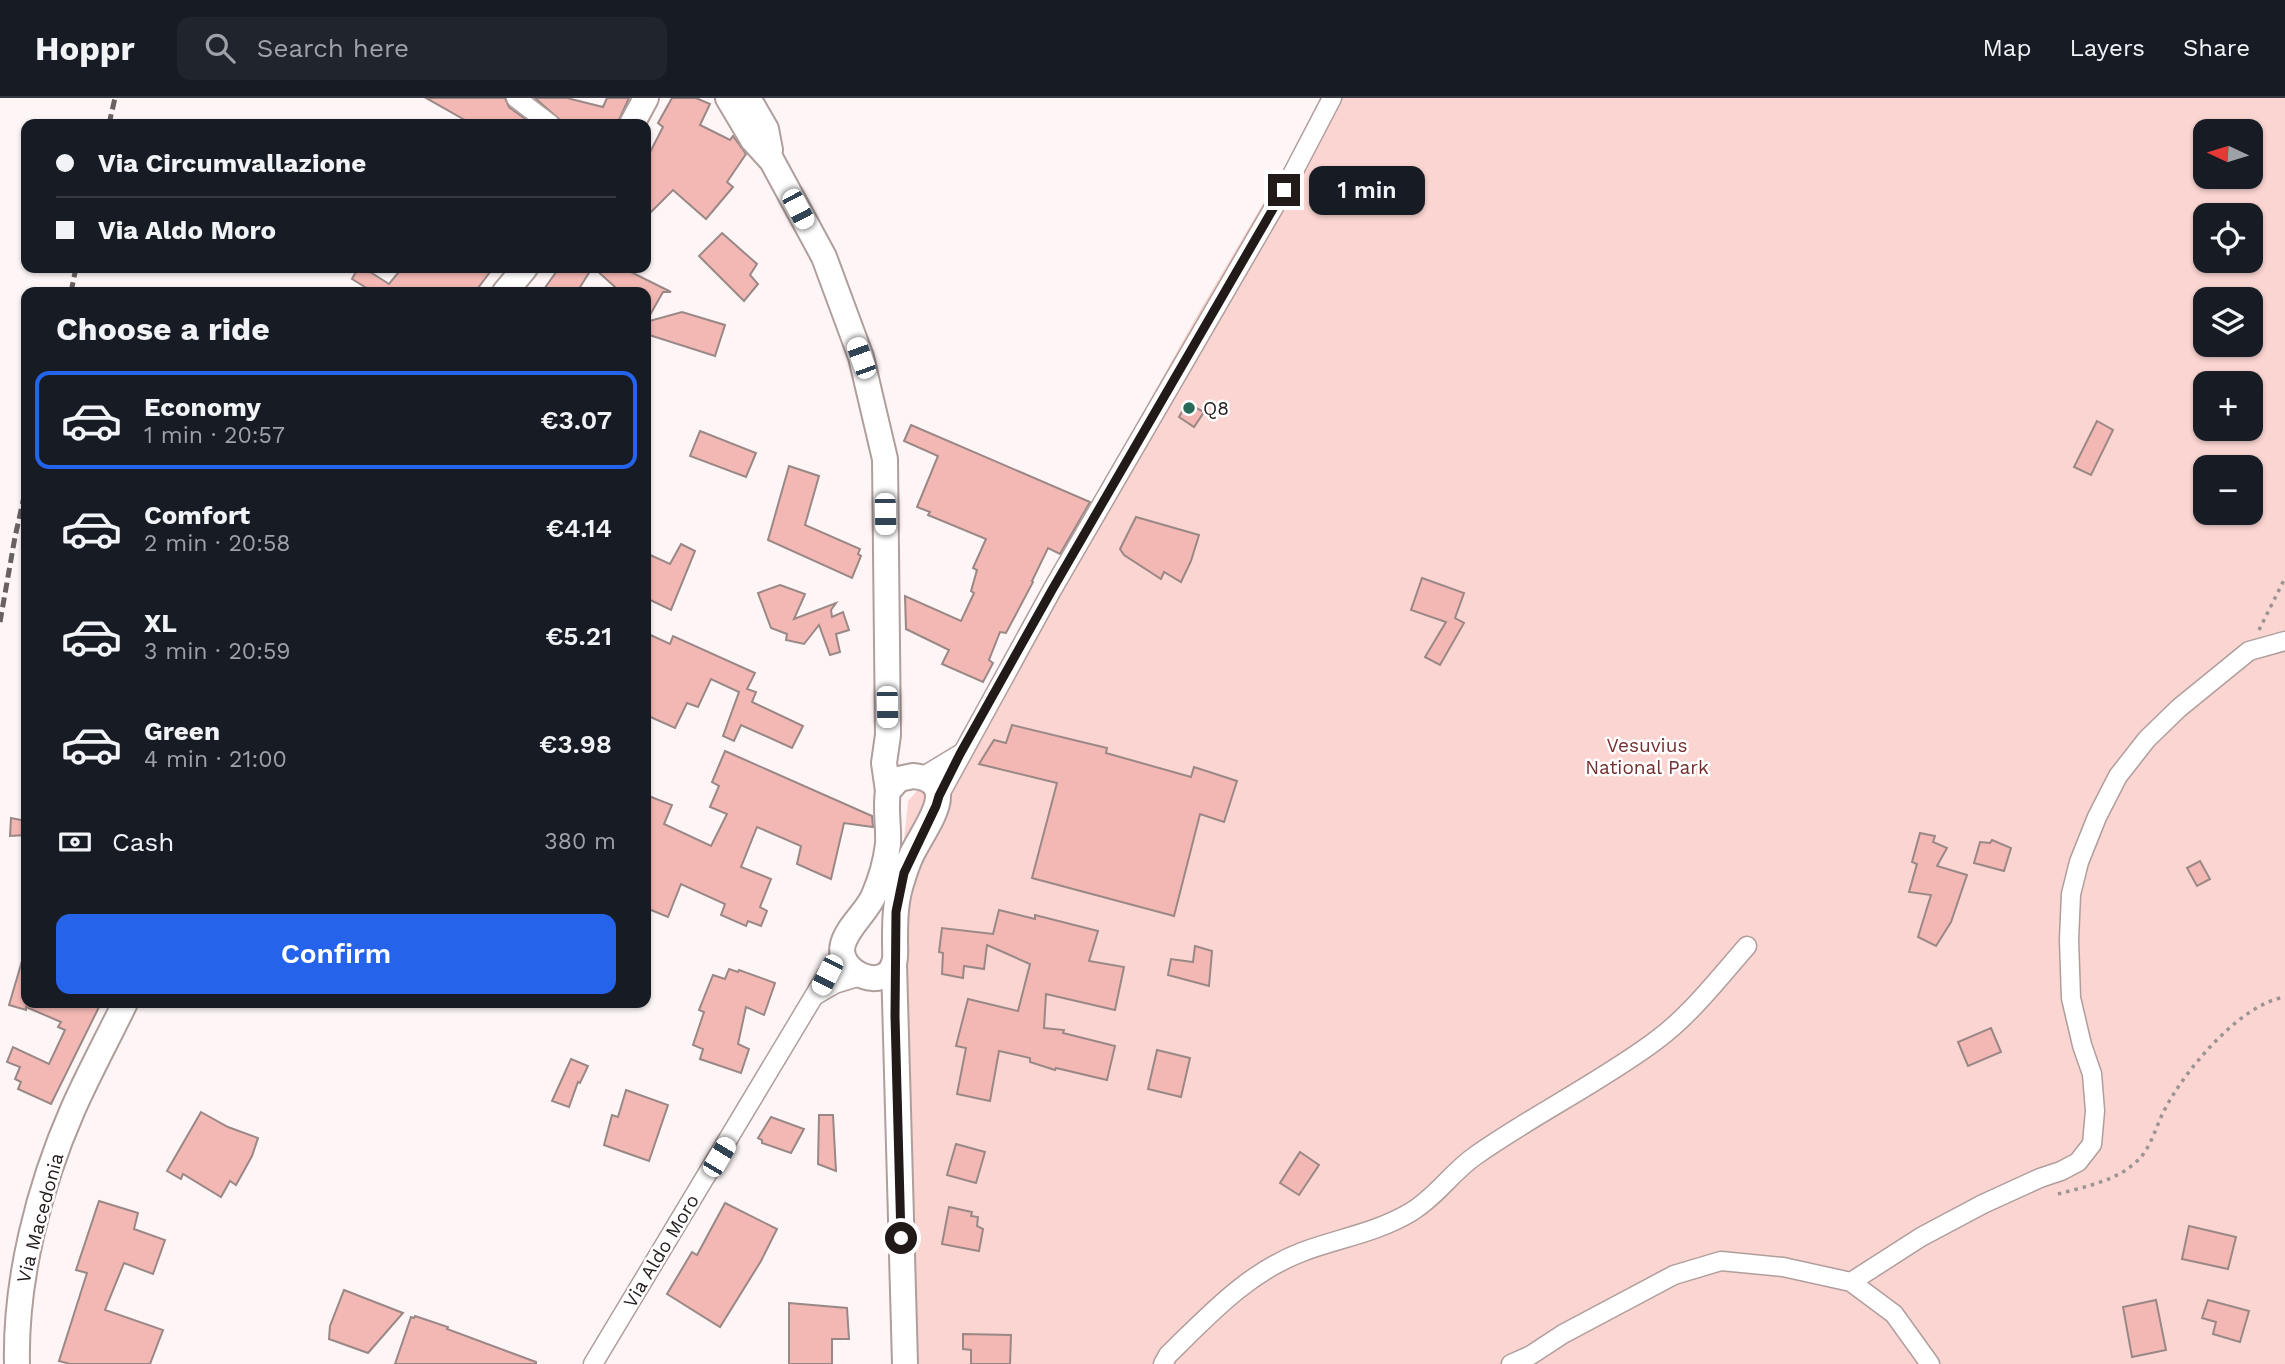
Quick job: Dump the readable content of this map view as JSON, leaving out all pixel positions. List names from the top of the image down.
{
  "streets": {
    "main road": ["Via Macedonia"],
    "street": ["Via Aldo Moro"]
  },
  "parks": ["Vesuvius National Park"],
  "places": ["Q8"],
  "north": "left",
  "page": {
    "header": "Hoppr",
    "search": "Search here",
    "nav": ["Map", "Layers", "Share"],
    "map_buttons": ["+", "−"],
    "banner": ["Via Circumvallazione", "Via Aldo Moro"],
    "bubble": "1 min",
    "heading": "Choose a ride",
    "list": [
      {
        "name": "Economy",
        "note": "1 min · 20:57",
        "value": "€3.07"
      },
      {
        "name": "Comfort",
        "note": "2 min · 20:58",
        "value": "€4.14"
      },
      {
        "name": "XL",
        "note": "3 min · 20:59",
        "value": "€5.21"
      },
      {
        "name": "Green",
        "note": "4 min · 21:00",
        "value": "€3.98"
      }
    ],
    "pay": ["Cash", "380 m"],
    "buttons": "Confirm"
  }
}
